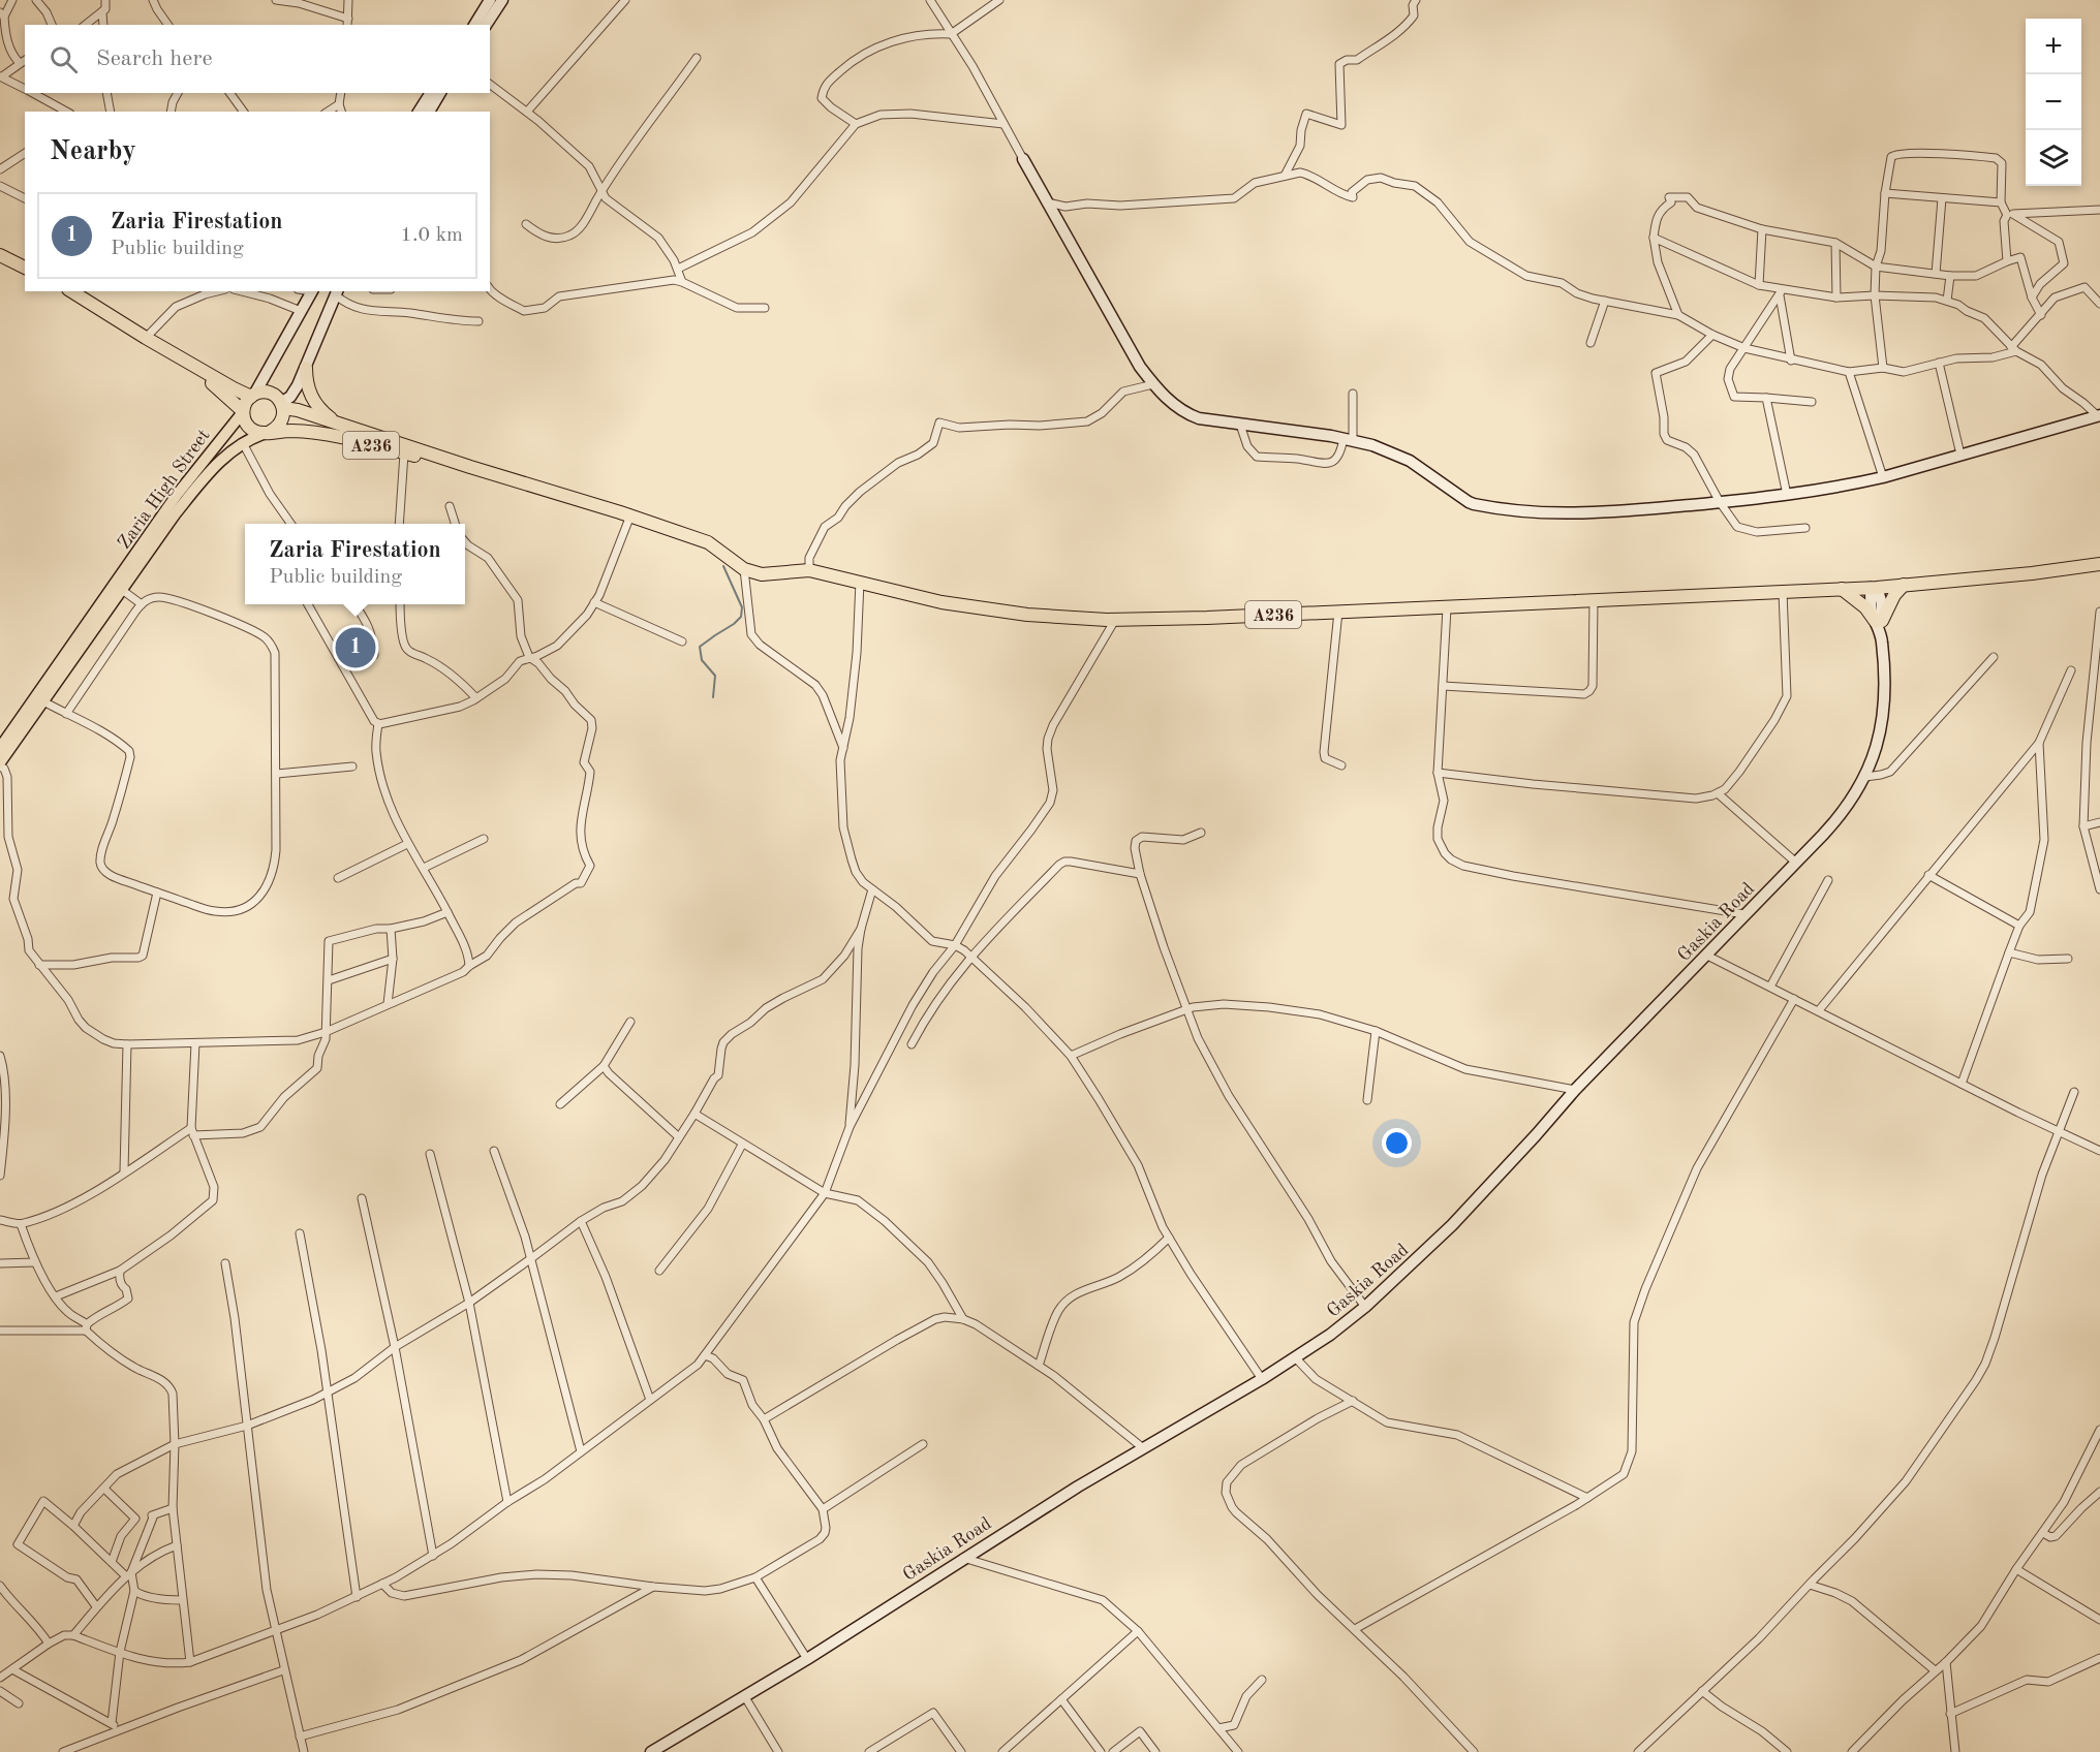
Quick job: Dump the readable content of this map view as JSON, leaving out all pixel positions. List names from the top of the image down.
{
  "streets": {
    "highway": ["A236"],
    "main road": ["Zaria High Street", "Gaskia Road"]
  },
  "crossings": [
    ["A236", "Zaria High Street"],
    ["A236", "Gaskia Road"]
  ],
  "page": {
    "map_buttons": ["+", "−"],
    "search": "Search here",
    "heading": "Nearby",
    "list": [
      {
        "mark": "1",
        "name": "Zaria Firestation",
        "note": "Public building",
        "value": "1.0 km"
      }
    ],
    "popup": ["Zaria Firestation", "Public building"],
    "pins": "1"
  }
}
